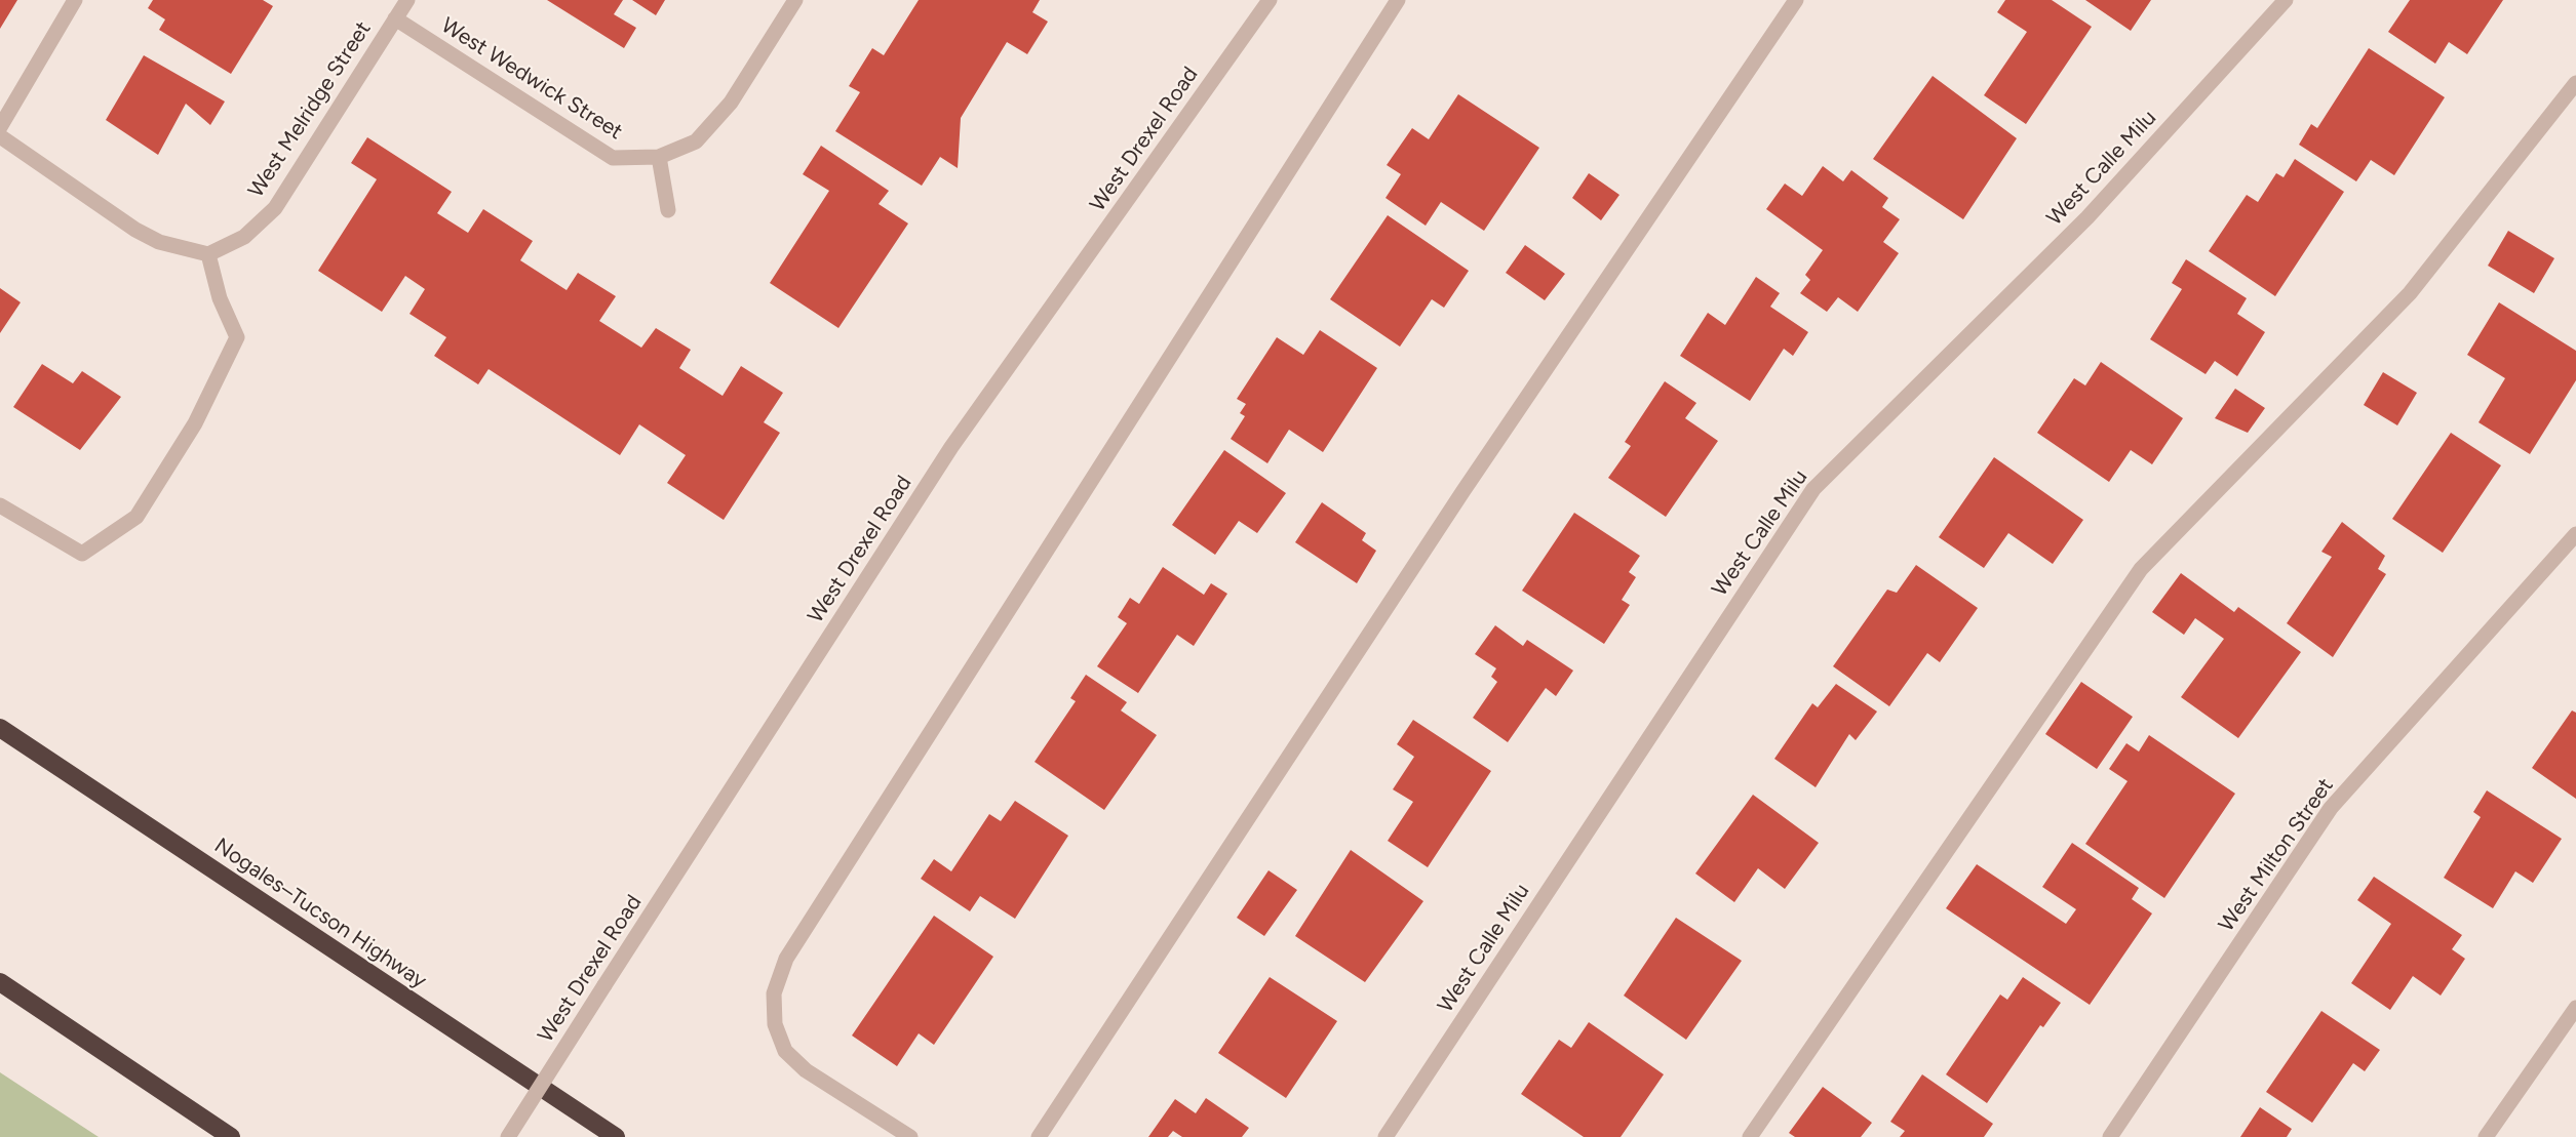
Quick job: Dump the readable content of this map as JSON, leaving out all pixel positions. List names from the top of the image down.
{
  "streets": {
    "highway": ["Nogales–Tucson Highway"],
    "street": [
      "West Wedwick Street",
      "West Melridge Street",
      "West Drexel Road",
      "West Calle Milu",
      "West Milton Street"
    ]
  },
  "crossings": [
    ["West Wedwick Street", "West Melridge Street"]
  ]
}
